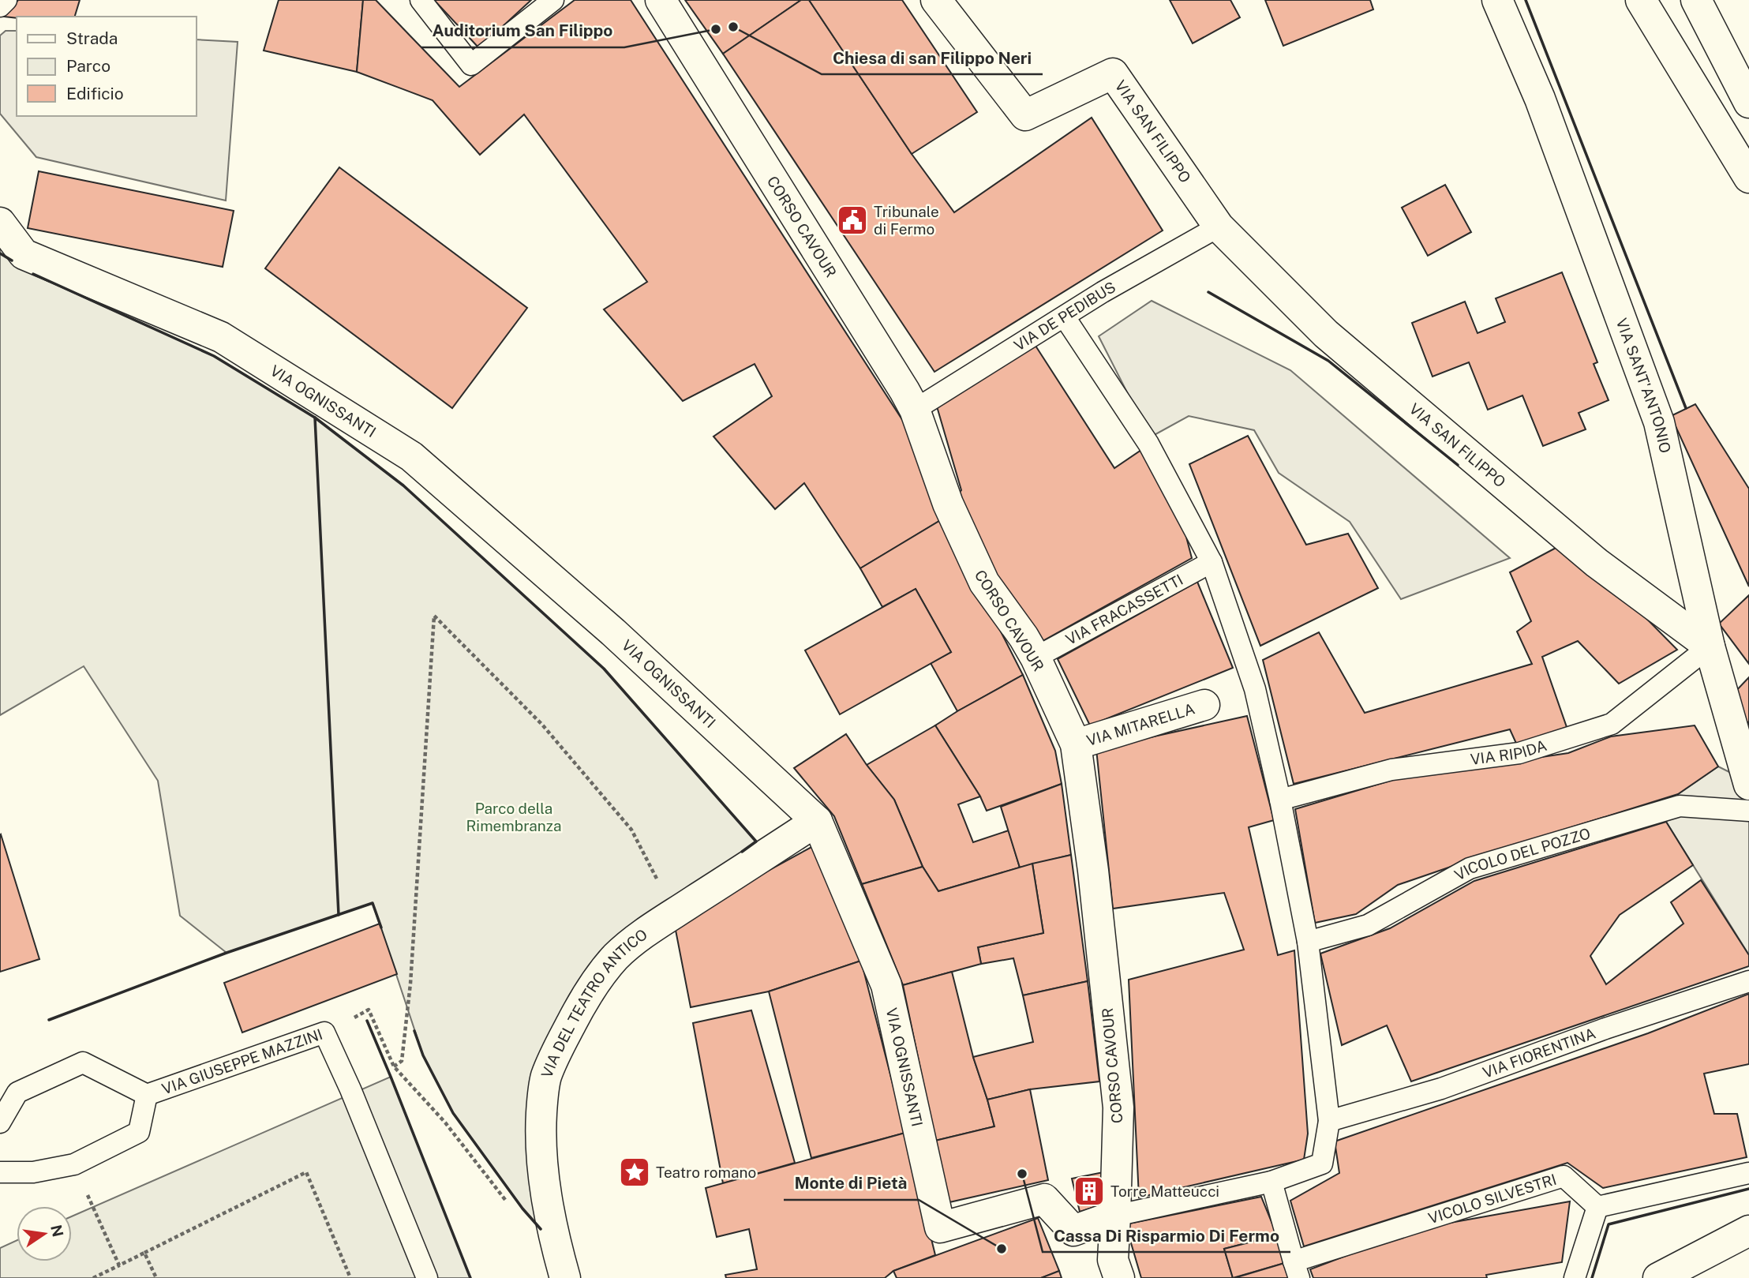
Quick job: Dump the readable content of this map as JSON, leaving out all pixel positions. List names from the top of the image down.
{
  "streets": {
    "street": [
      "VIA SAN FILIPPO",
      "CORSO CAVOUR",
      "VIA SANT'ANTONIO",
      "VIA OGNISSANTI",
      "VIA MITARELLA",
      "VIA DEL TEATRO ANTICO"
    ],
    "lane": [
      "VIA DE PEDIBUS",
      "VIA FRACASSETTI",
      "VIA RIPIDA",
      "VICOLO DEL POZZO",
      "VIA FIORENTINA",
      "VIA GIUSEPPE MAZZINI",
      "VICOLO SILVESTRI"
    ]
  },
  "crossings": [
    ["VIA SAN FILIPPO", "VIA DE PEDIBUS"],
    ["VIA SAN FILIPPO", "VIA SANT'ANTONIO"],
    ["VIA SAN FILIPPO", "VIA RIPIDA"],
    ["CORSO CAVOUR", "VIA DE PEDIBUS"],
    ["CORSO CAVOUR", "VIA OGNISSANTI"],
    ["CORSO CAVOUR", "VIA FRACASSETTI"],
    ["CORSO CAVOUR", "VIA MITARELLA"],
    ["VIA SANT'ANTONIO", "VIA RIPIDA"],
    ["VIA OGNISSANTI", "VIA DEL TEATRO ANTICO"]
  ],
  "parks": ["Parco della Rimembranza"],
  "places": {
    "other": [
      "Chiesa di san Filippo Neri",
      "Auditorium San Filippo",
      "Cassa Di Risparmio Di Fermo",
      "Monte di Pietà"
    ],
    "public building": ["Tribunale di Fermo"],
    "place": ["Teatro romano"],
    "building": ["Torre Matteucci"]
  },
  "legend": ["Strada", "Parco", "Edificio"],
  "north": "right"
}
